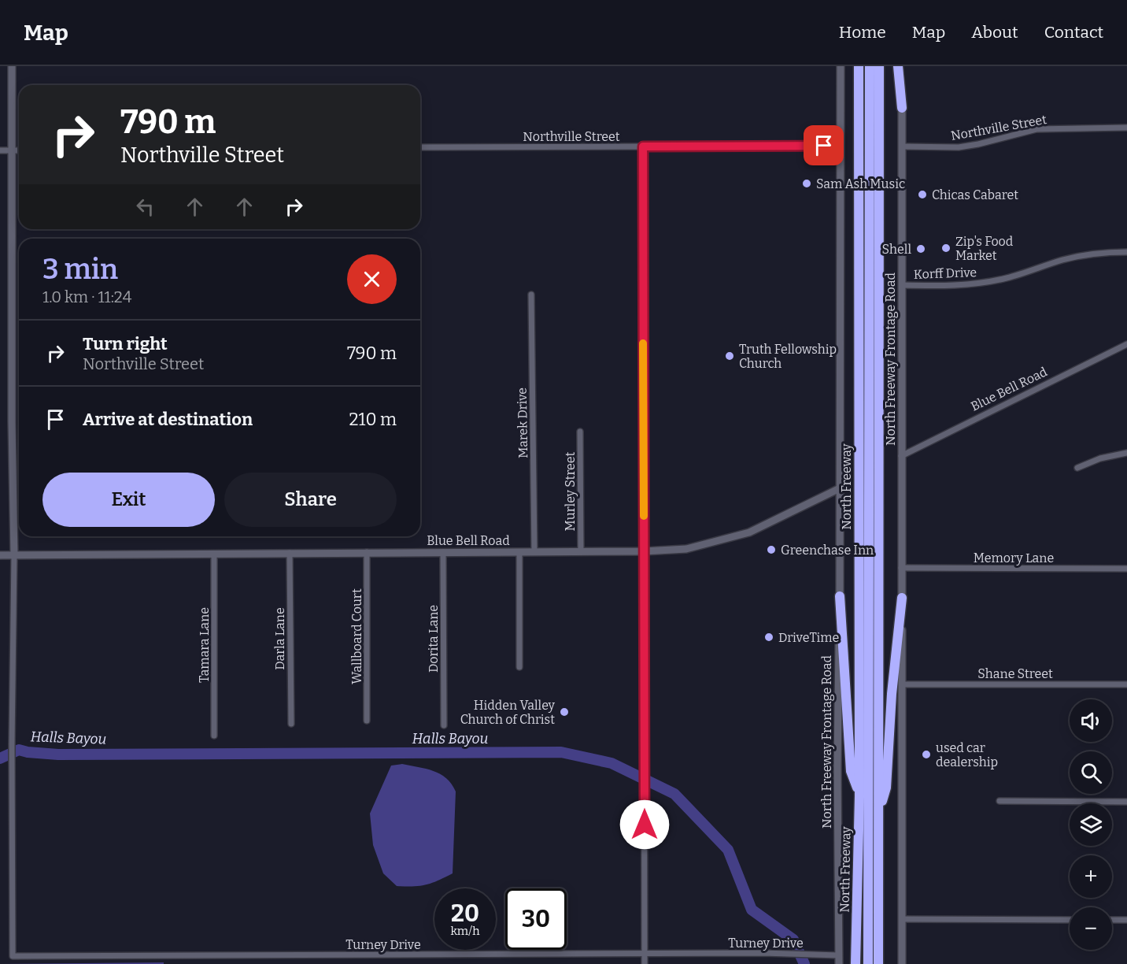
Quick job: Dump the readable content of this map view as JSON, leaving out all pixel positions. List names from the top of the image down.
{
  "streets": {
    "highway": ["North Freeway"],
    "main road": ["North Freeway Frontage Road", "Blue Bell Road"],
    "street": [
      "Northville Street",
      "Korff Drive",
      "Marek Drive",
      "Murley Street",
      "Memory Lane",
      "Wallboard Court",
      "Darla Lane",
      "Dorita Lane",
      "Tamara Lane",
      "Shane Street",
      "Turney Drive"
    ]
  },
  "crossings": [
    ["Northville Street", "North Freeway Frontage Road"],
    ["Korff Drive", "North Freeway Frontage Road"],
    ["North Freeway Frontage Road", "Blue Bell Road"],
    ["North Freeway Frontage Road", "Memory Lane"],
    ["North Freeway Frontage Road", "Shane Street"],
    ["North Freeway Frontage Road", "Turney Drive"],
    ["Blue Bell Road", "Marek Drive"],
    ["Blue Bell Road", "Murley Street"],
    ["Blue Bell Road", "Wallboard Court"],
    ["Blue Bell Road", "Darla Lane"],
    ["Blue Bell Road", "Dorita Lane"],
    ["Blue Bell Road", "Tamara Lane"],
    ["Blue Bell Road", "Turney Drive"]
  ],
  "water": ["Halls Bayou"],
  "places": [
    "Sam Ash Music",
    "Chicas Cabaret",
    "Zip's Food Market",
    "Shell",
    "Truth Fellowship Church",
    "Greenchase Inn",
    "DriveTime",
    "Hidden Valley Church of Christ",
    "used car dealership"
  ],
  "page": {
    "header": "Map",
    "nav": [
      "Home",
      "Map",
      "About",
      "Contact"
    ],
    "turn": ["790 m", "Northville Street"],
    "heading": ["3 min", "1.0 km · 11:24"],
    "list": [
      {
        "name": "Turn right",
        "note": "Northville Street",
        "value": "790 m"
      },
      {
        "name": "Arrive at destination",
        "value": "210 m"
      }
    ],
    "buttons": ["Exit", "Share"],
    "map_buttons": ["+", "−"],
    "speed": "20 km/h",
    "limit": "30"
  }
}
